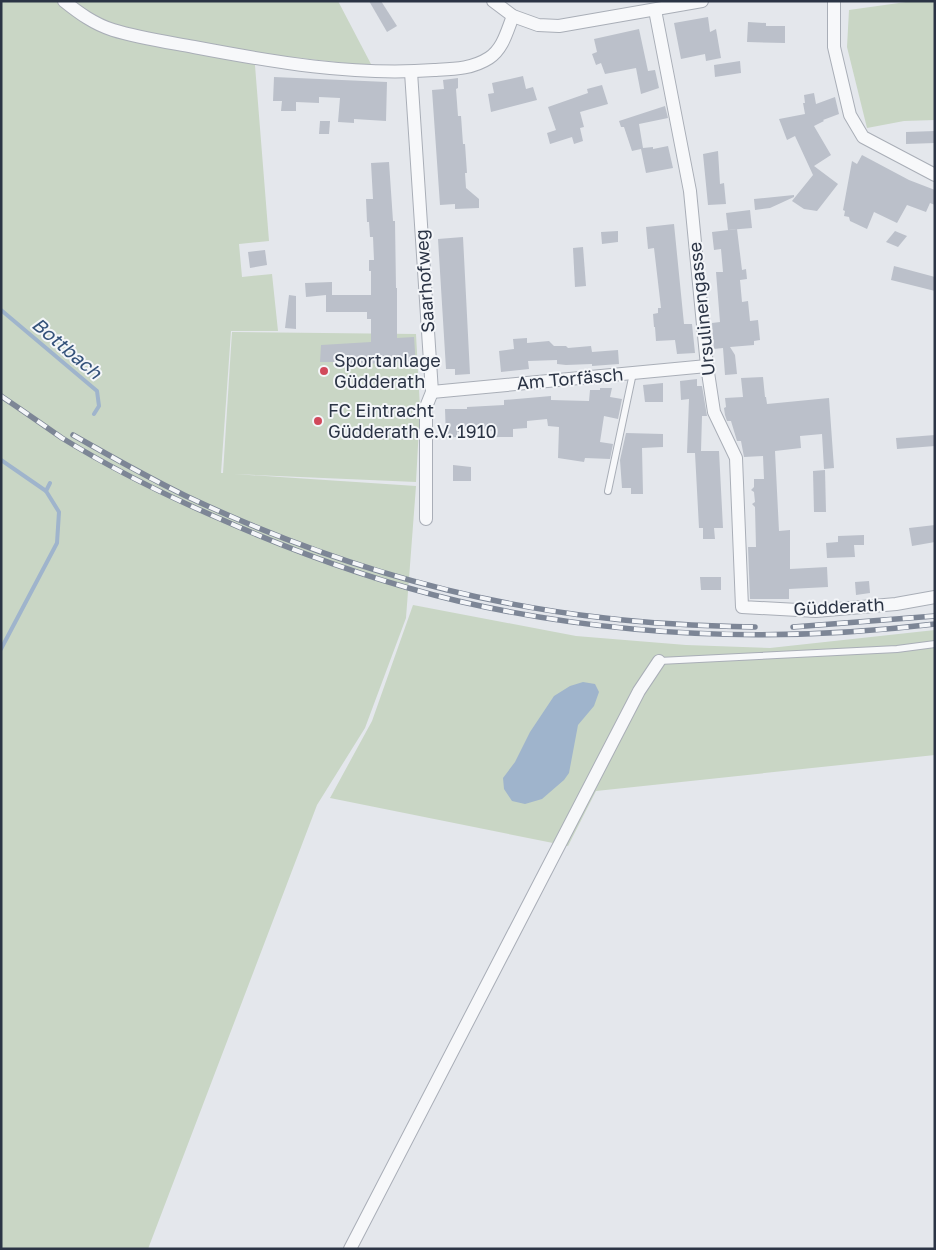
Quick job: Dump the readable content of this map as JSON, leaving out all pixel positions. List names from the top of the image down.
{
  "streets": {
    "street": [
      "Saarhofweg",
      "Ursulinengasse",
      "Am Torfäsch",
      "Güdderath"
    ]
  },
  "crossings": [
    ["Saarhofweg", "Am Torfäsch"],
    ["Ursulinengasse", "Am Torfäsch"],
    ["Ursulinengasse", "Güdderath"]
  ],
  "water": ["Bottbach"],
  "places": ["Sportanlage Güdderath", "FC Eintracht Güdderath e.V. 1910"]
}
